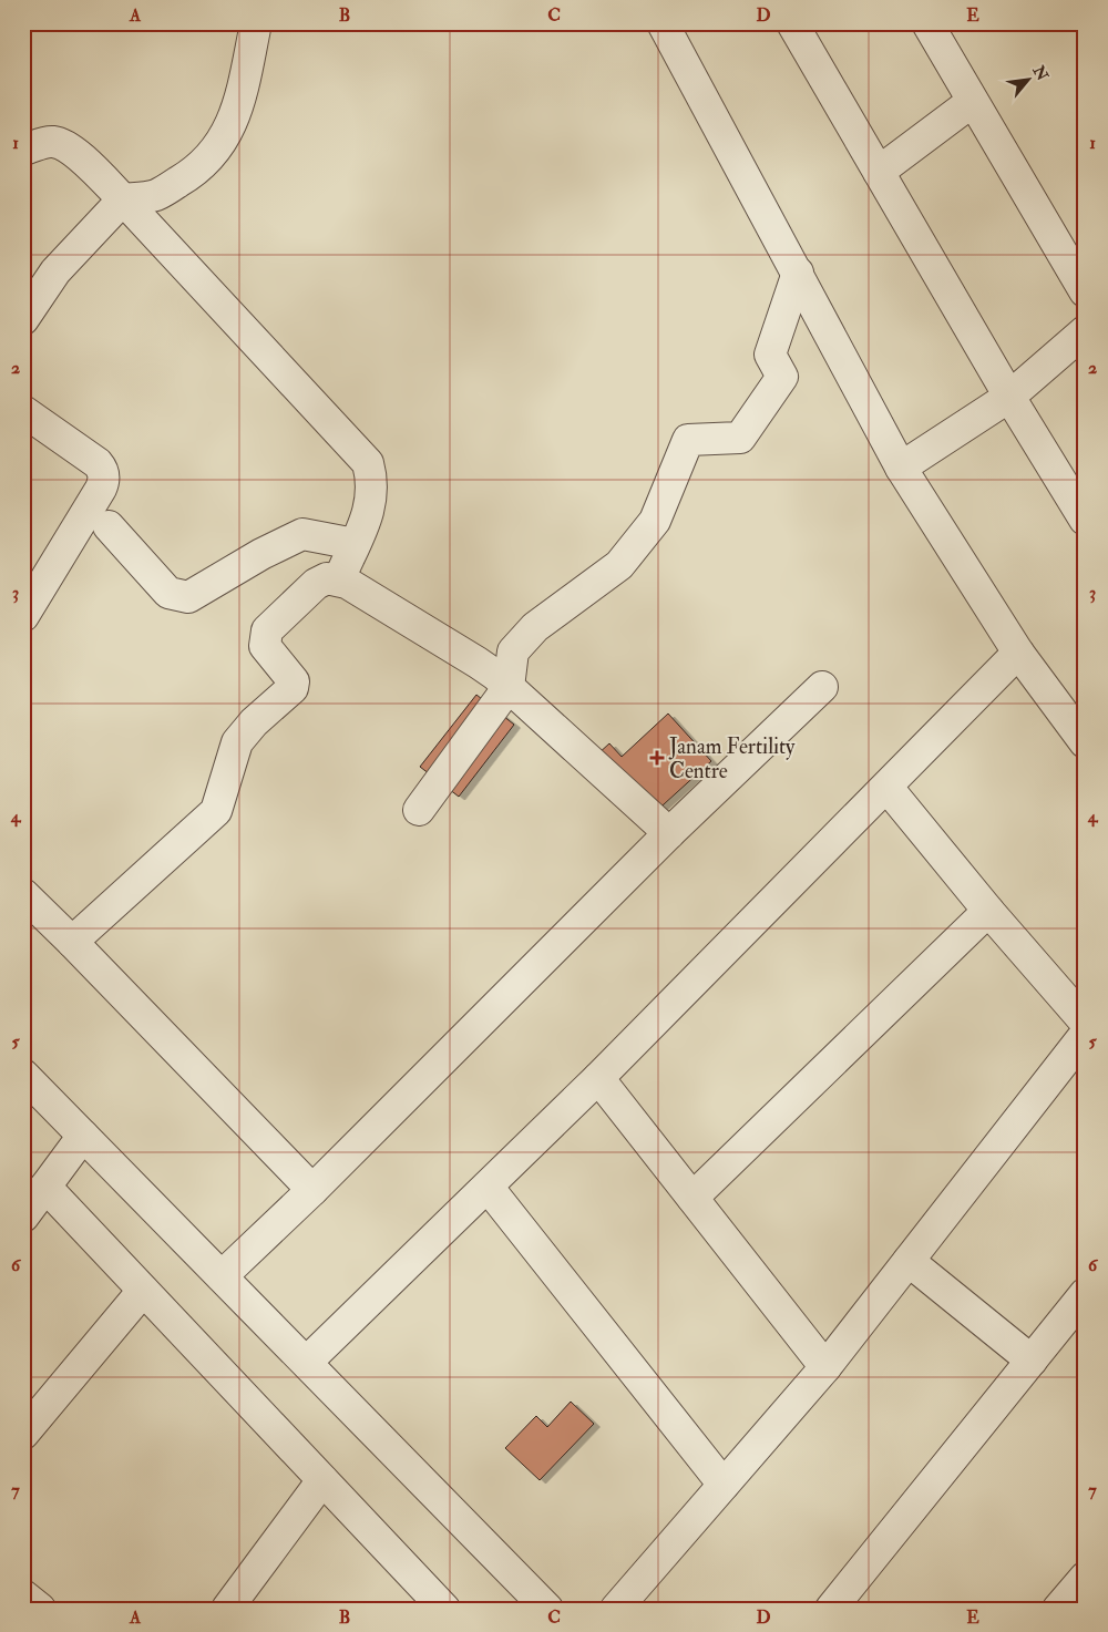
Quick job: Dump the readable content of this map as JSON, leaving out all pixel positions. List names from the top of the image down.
{
  "places": {
    "health": ["Janam Fertility Centre"]
  },
  "north": "top right",
  "grid": {
    "columns": [
      "A",
      "B",
      "C",
      "D",
      "E"
    ],
    "rows": [
      "1",
      "2",
      "3",
      "4",
      "5",
      "6",
      "7"
    ]
  }
}
